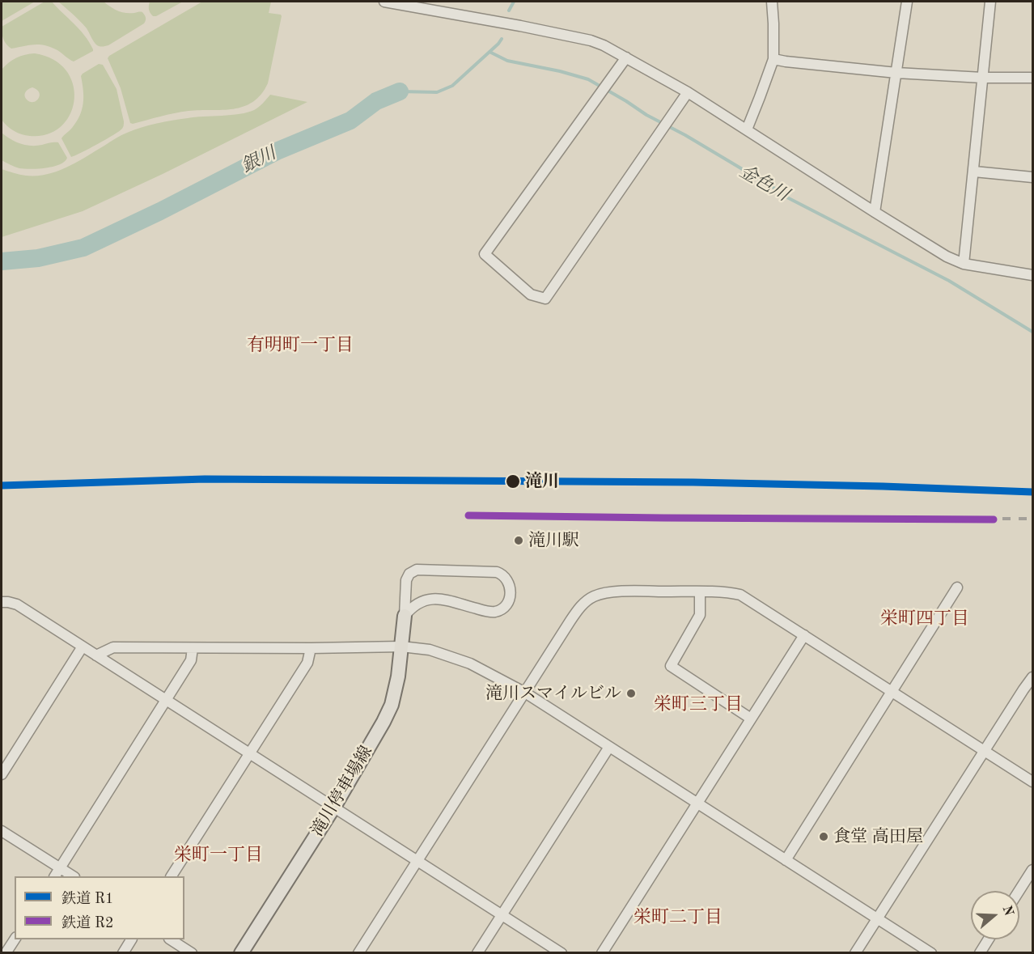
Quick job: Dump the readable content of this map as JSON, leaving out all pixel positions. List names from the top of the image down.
{
  "streets": {
    "main road": ["滝川停車場線"]
  },
  "districts": [
    "有明町一丁目",
    "栄町四丁目",
    "栄町三丁目",
    "栄町一丁目",
    "栄町二丁目"
  ],
  "water": ["銀川", "金色川"],
  "places": [
    "滝川",
    "滝川駅",
    "滝川スマイルビル",
    "食堂 高田屋"
  ],
  "lines": ["rail line R1", "rail line R2"],
  "legend": ["鉄道 R1", "鉄道 R2"],
  "north": "right"
}
